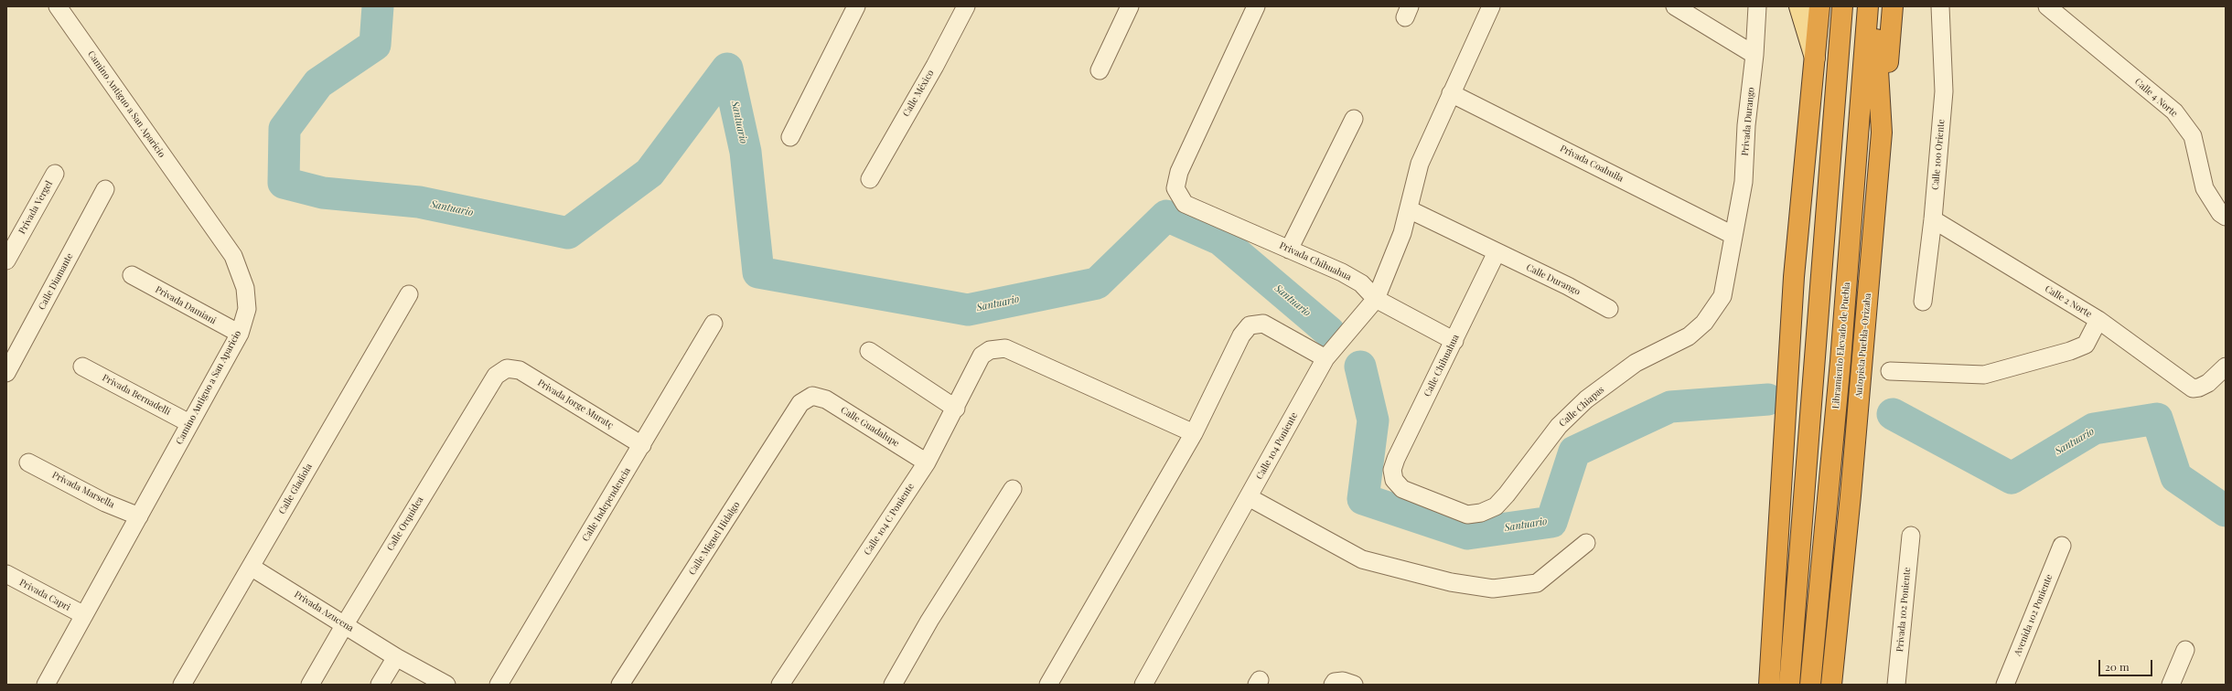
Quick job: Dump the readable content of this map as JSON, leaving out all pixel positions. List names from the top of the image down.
{
  "streets": {
    "highway": ["Libramiento Elevado de Puebla", "Autopista Puebla-Orizaba"],
    "street": [
      "Calle México",
      "Calle 4 Norte",
      "Camino Antiguo a San Aparicio",
      "Privada Durango",
      "Calle 100 Oriente",
      "Privada Coahuila",
      "Privada Vergel",
      "Privada Chihuahua",
      "Calle Durango",
      "Calle Diamante",
      "Calle 2 Norte",
      "Privada Damiani",
      "Calle Chihuahua",
      "Privada Bernadelli",
      "Privada Jorge Muratç",
      "Calle Chiapas",
      "Calle Guadalupe",
      "Calle 104 Poniente",
      "Calle Gladiola",
      "Privada Marsella",
      "Calle Independencia",
      "Calle 104 C Poniente",
      "Calle Orquídea",
      "Calle Miguel Hidalgo",
      "Privada Capri",
      "Privada 102 Poniente",
      "Privada Azucena",
      "Avenida 102 Poniente"
    ]
  },
  "crossings": [
    ["Camino Antiguo a San Aparicio", "Privada Damiani"],
    ["Camino Antiguo a San Aparicio", "Privada Bernadelli"],
    ["Camino Antiguo a San Aparicio", "Privada Marsella"],
    ["Camino Antiguo a San Aparicio", "Privada Capri"],
    ["Privada Durango", "Privada Coahuila"],
    ["Privada Durango", "Calle Chiapas"],
    ["Calle 100 Oriente", "Calle 2 Norte"],
    ["Privada Coahuila", "Calle Chiapas"],
    ["Privada Coahuila", "Calle 104 Poniente"],
    ["Privada Chihuahua", "Calle Chihuahua"],
    ["Privada Chihuahua", "Calle 104 Poniente"],
    ["Calle Durango", "Calle Chihuahua"],
    ["Calle Durango", "Calle 104 Poniente"],
    ["Calle Chihuahua", "Calle Chiapas"],
    ["Privada Jorge Muratç", "Calle Independencia"],
    ["Privada Jorge Muratç", "Calle Orquídea"],
    ["Calle Guadalupe", "Calle 104 C Poniente"],
    ["Calle Guadalupe", "Calle Miguel Hidalgo"],
    ["Calle Gladiola", "Privada Azucena"],
    ["Calle Orquídea", "Privada Azucena"]
  ],
  "water": ["Santuario"],
  "scale_bar": "20 m"
}
